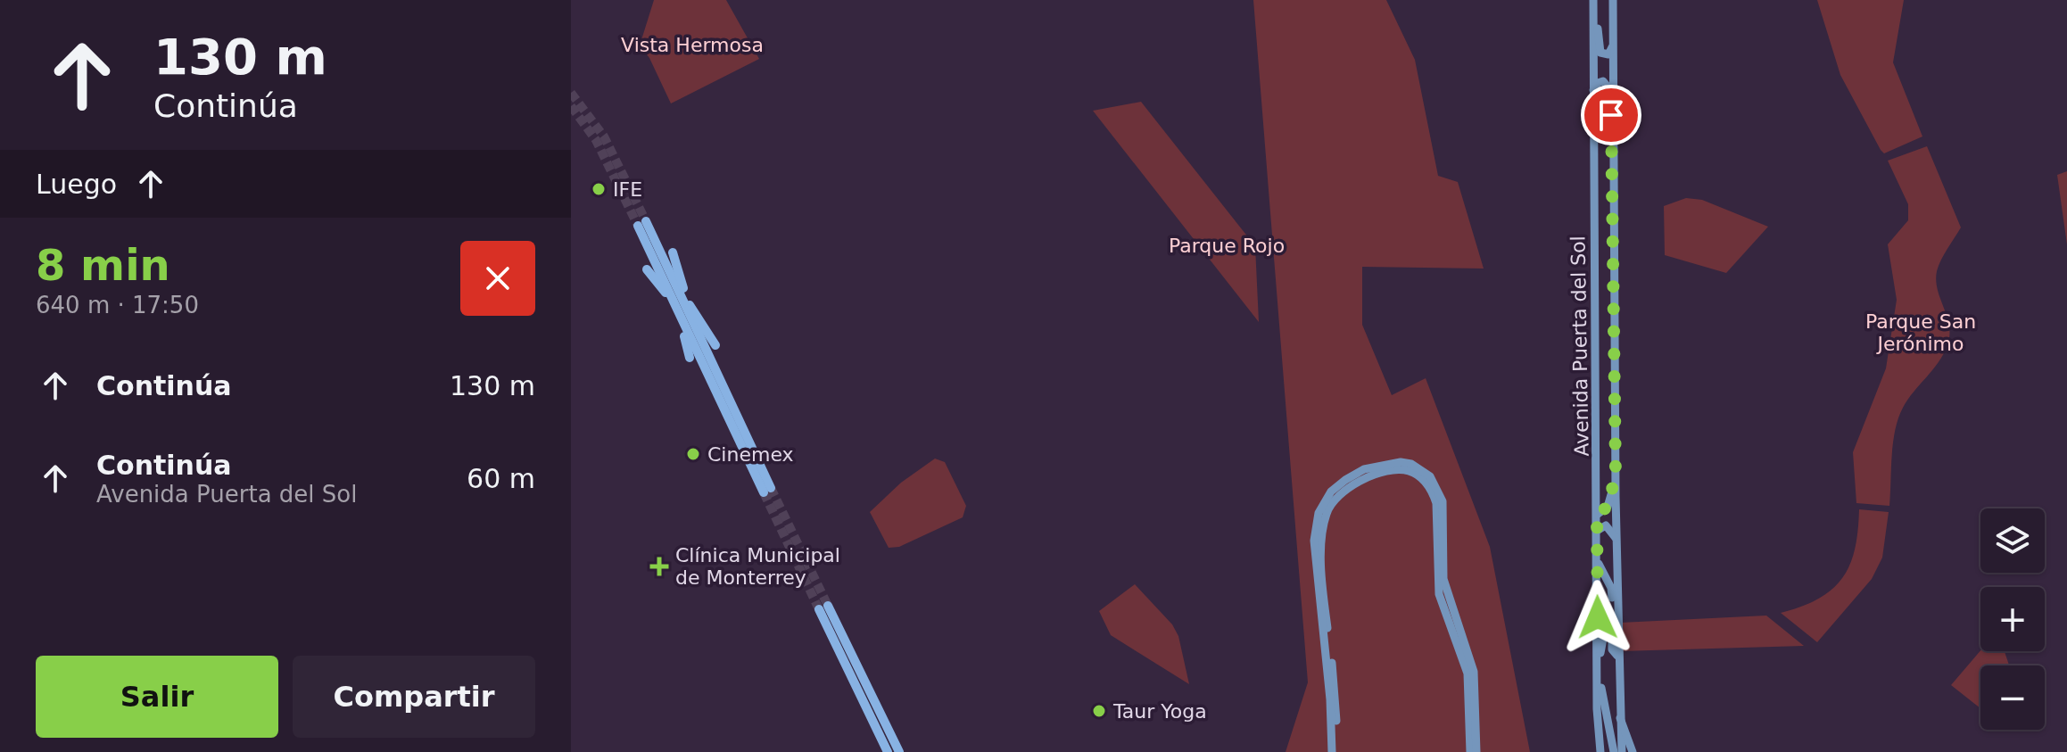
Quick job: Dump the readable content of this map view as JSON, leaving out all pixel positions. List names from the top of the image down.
{
  "streets": {
    "main road": ["Avenida Puerta del Sol"]
  },
  "parks": ["Vista Hermosa", "Parque Rojo", "Parque San Jerónimo"],
  "places": {
    "other": ["IFE", "Cinemex", "Taur Yoga"],
    "health": ["Clínica Municipal de Monterrey"]
  },
  "page": {
    "turn": ["130 m", "Continúa"],
    "then": "Luego",
    "heading": ["8 min", "640 m · 17:50"],
    "list": [
      {
        "name": "Continúa",
        "value": "130 m"
      },
      {
        "name": "Continúa",
        "note": "Avenida Puerta del Sol",
        "value": "60 m"
      }
    ],
    "map_buttons": ["+", "−"],
    "buttons": ["Salir", "Compartir"]
  }
}
